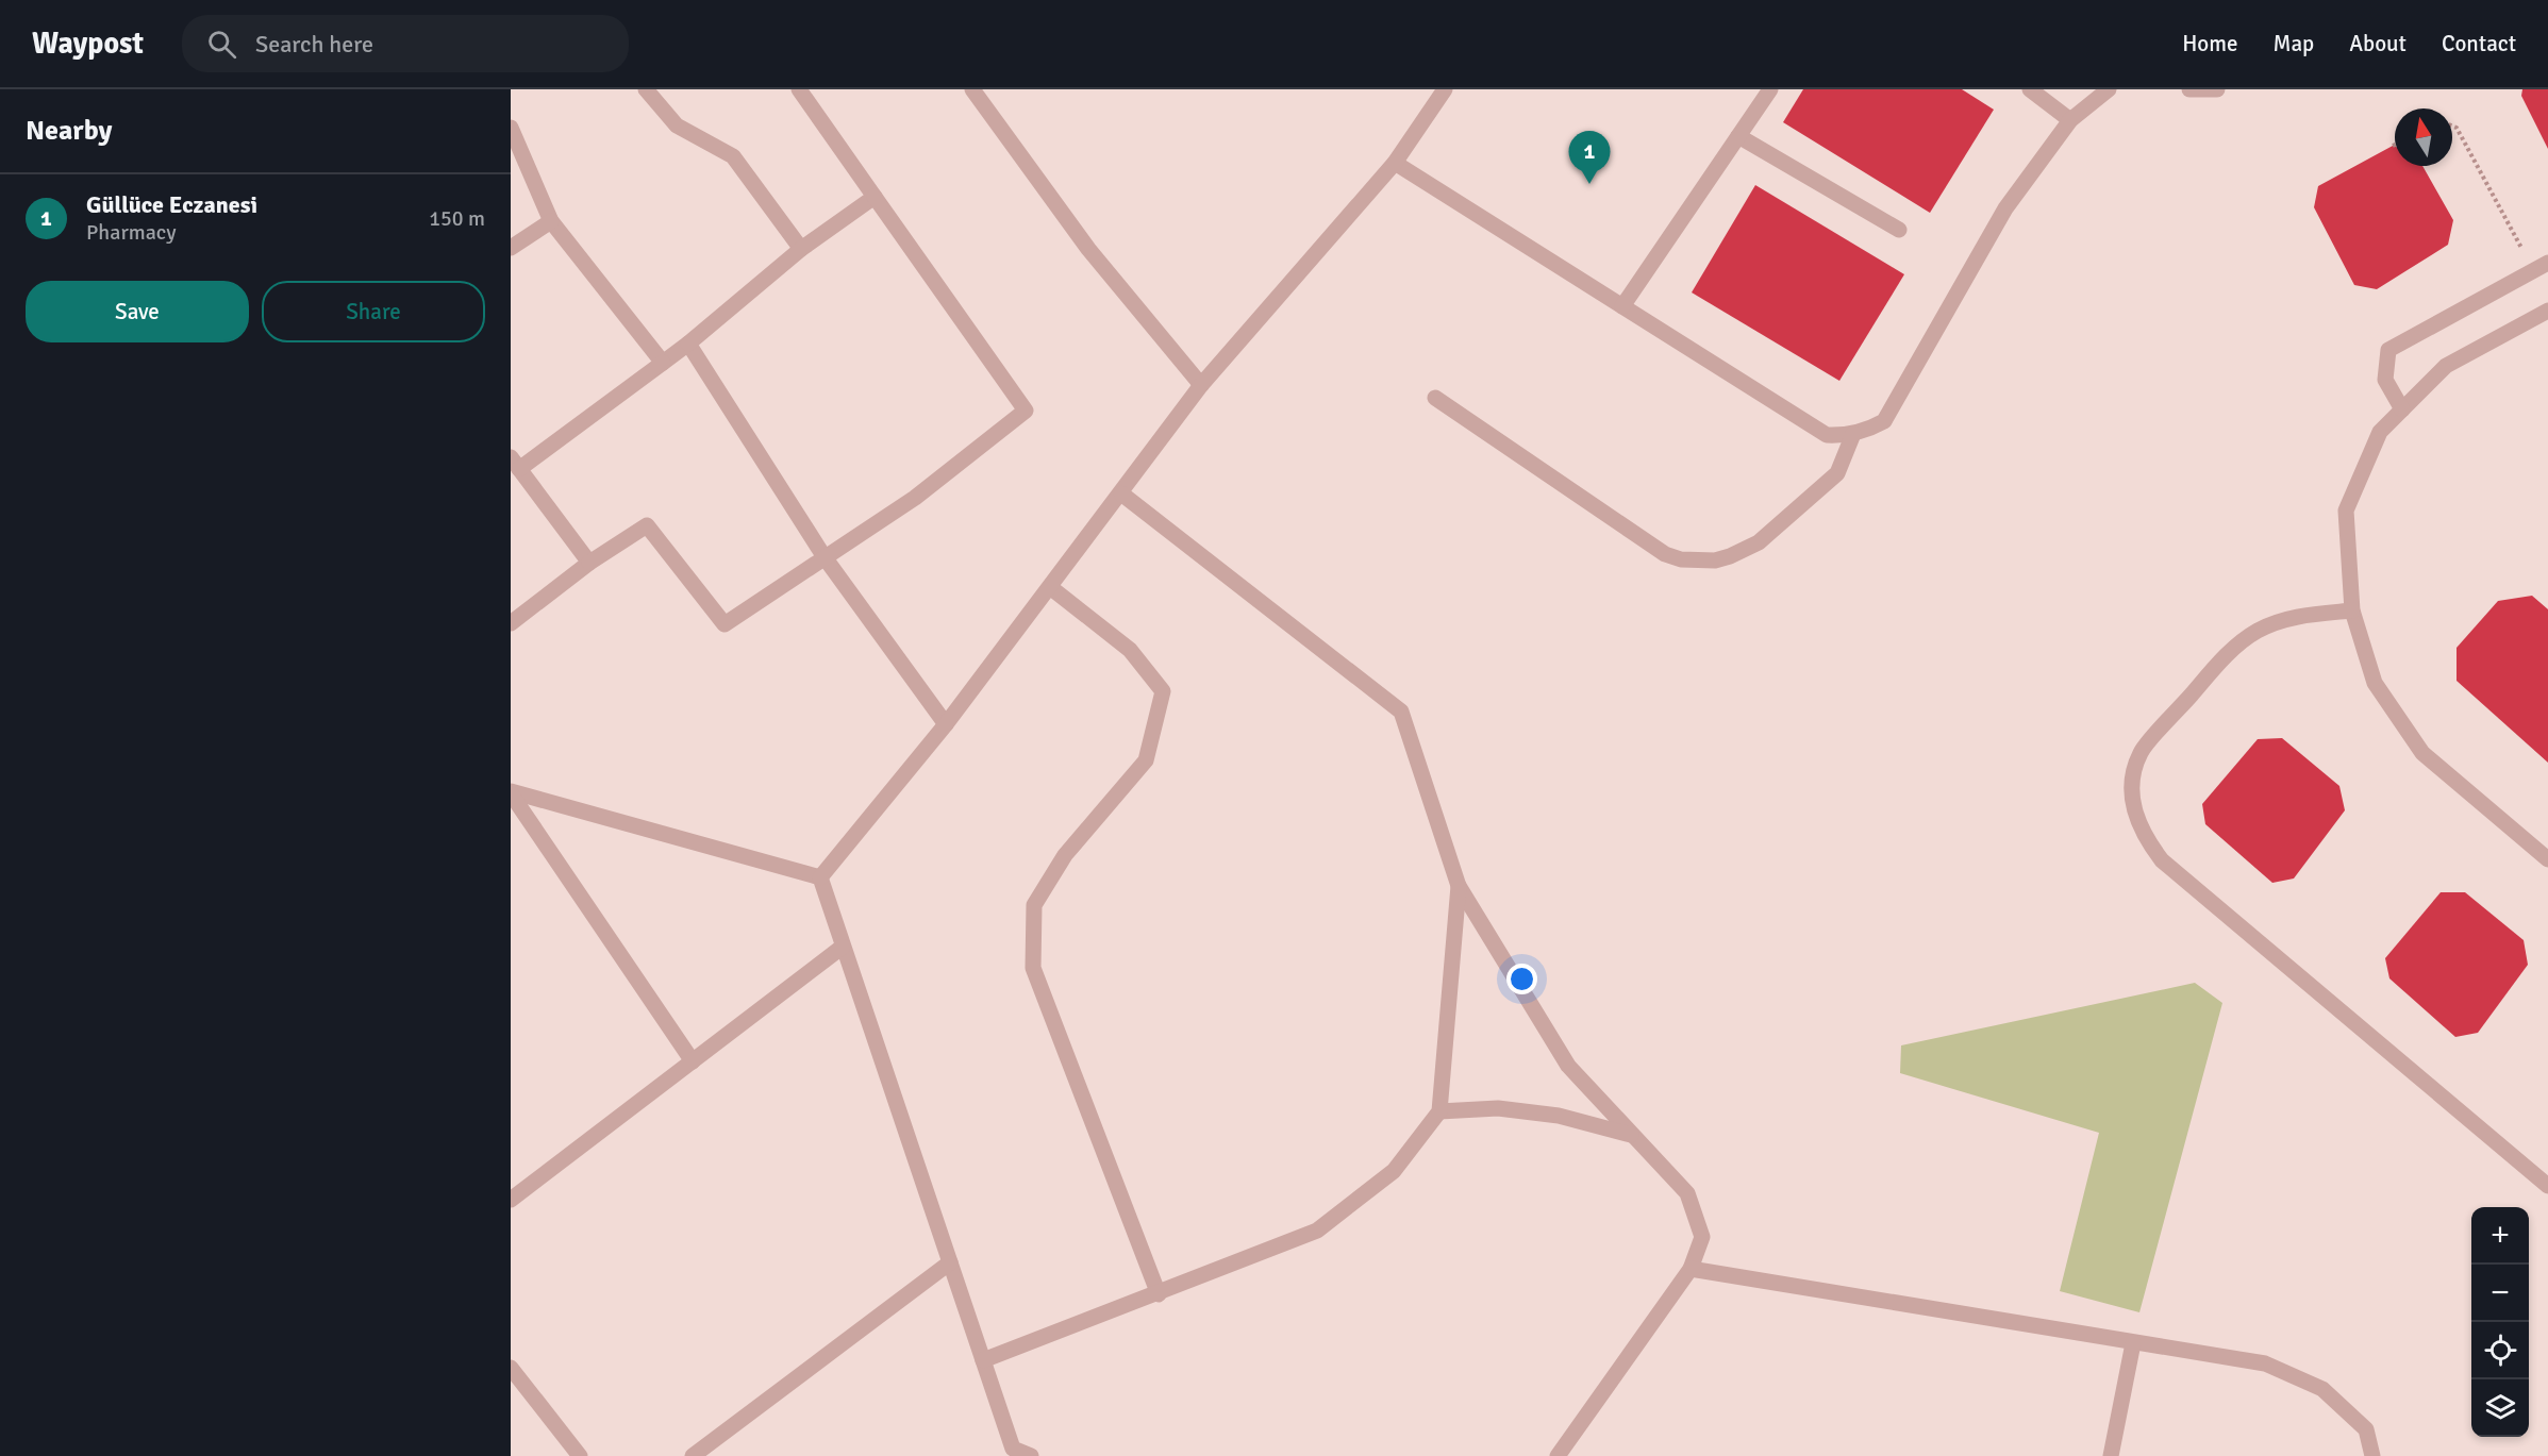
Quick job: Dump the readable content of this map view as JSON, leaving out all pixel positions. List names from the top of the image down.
{
  "north": "top",
  "page": {
    "header": "Waypost",
    "search": "Search here",
    "nav": [
      "Home",
      "Map",
      "About",
      "Contact"
    ],
    "heading": "Nearby",
    "pins": "1",
    "list": [
      {
        "mark": "1",
        "name": "Güllüce Eczanesi",
        "note": "Pharmacy",
        "value": "150 m"
      }
    ],
    "buttons": ["Save", "Share"],
    "map_buttons": ["+", "−"]
  }
}
